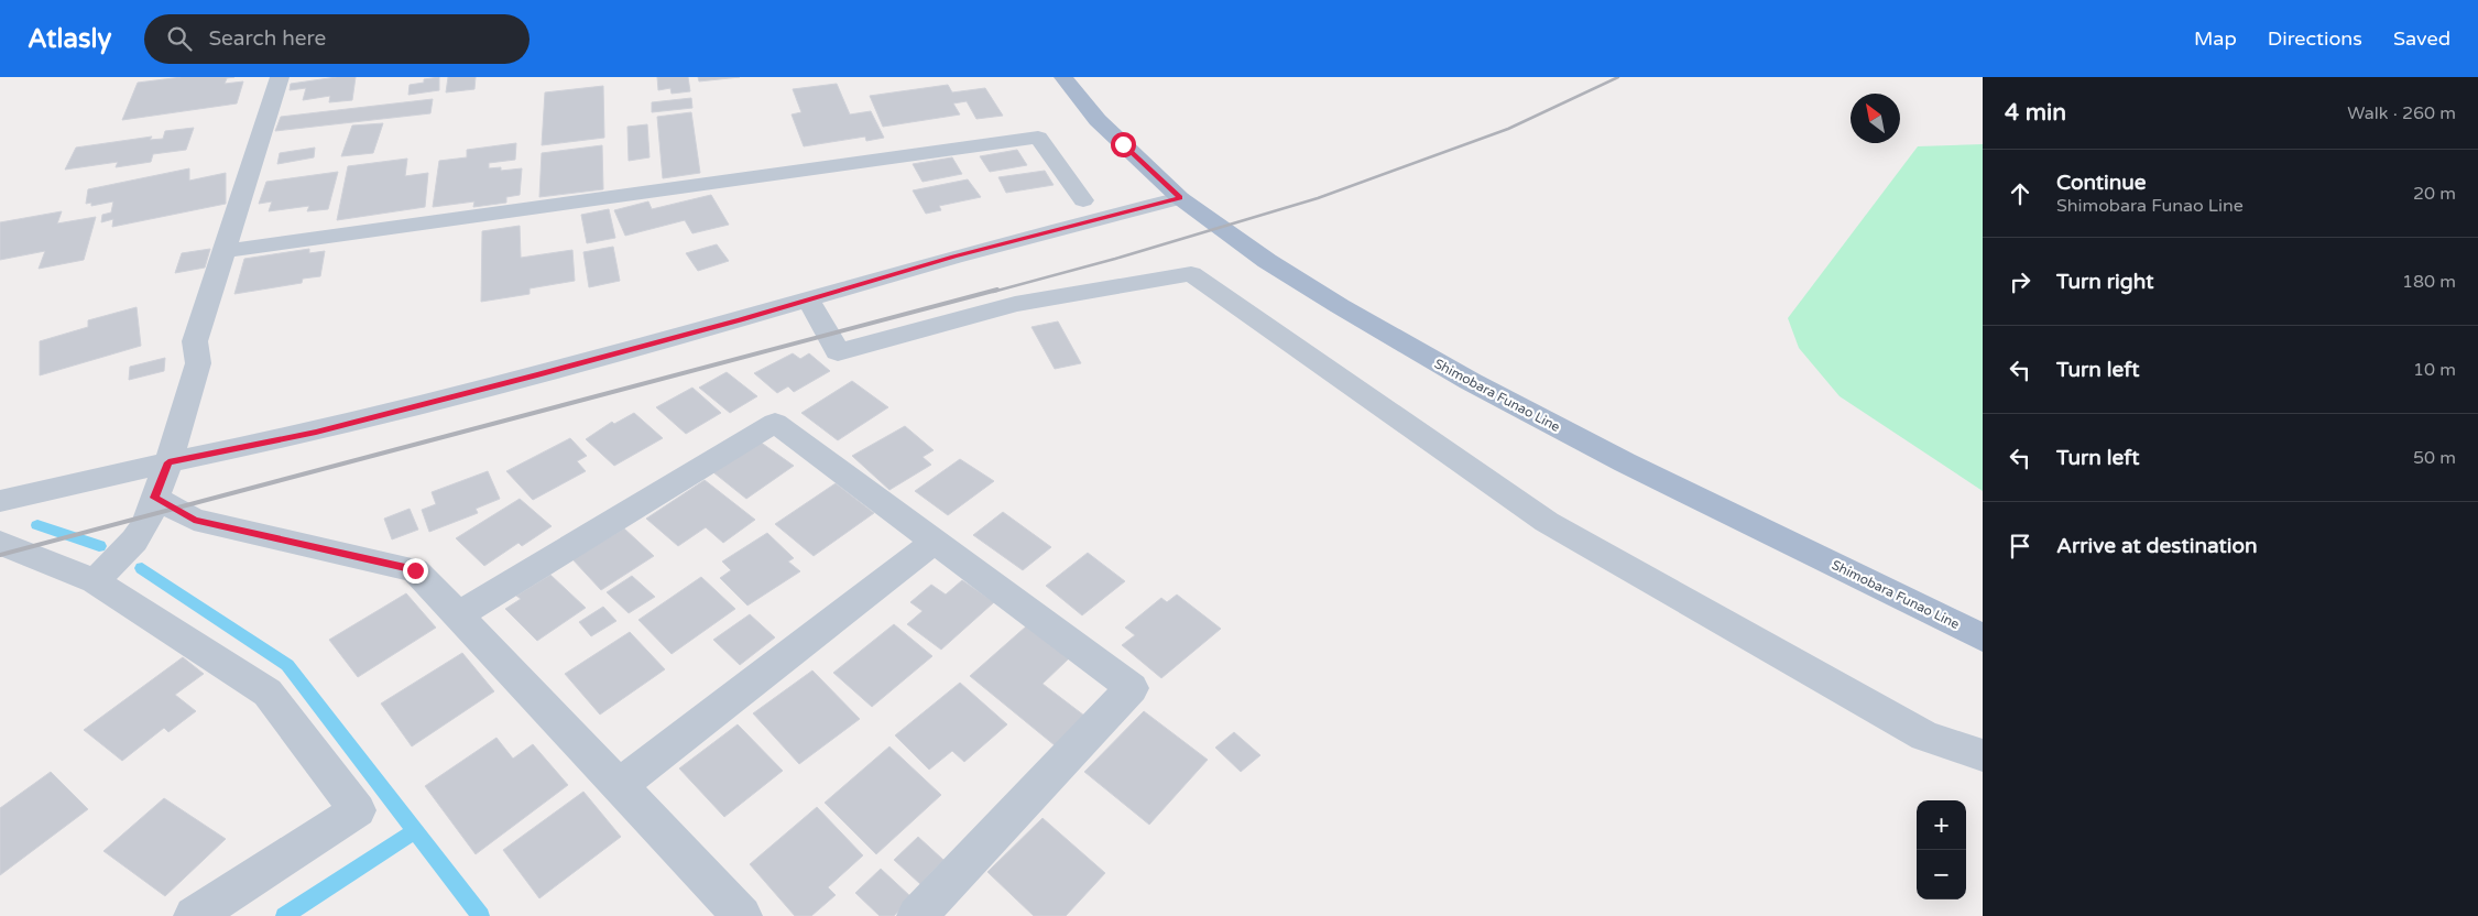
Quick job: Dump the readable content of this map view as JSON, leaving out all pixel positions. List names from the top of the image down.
{
  "streets": {
    "main road": ["Shimobara Funao Line"]
  },
  "north": "top left",
  "page": {
    "header": "Atlasly",
    "search": "Search here",
    "nav": ["Map", "Directions", "Saved"],
    "heading": ["4 min", "Walk · 260 m"],
    "list": [
      ["Continue", "Shimobara Funao Line", "20 m"],
      ["Turn right", "180 m"],
      ["Turn left", "10 m"],
      ["Turn left", "50 m"],
      "Arrive at destination"
    ],
    "map_buttons": ["+", "−"]
  }
}
